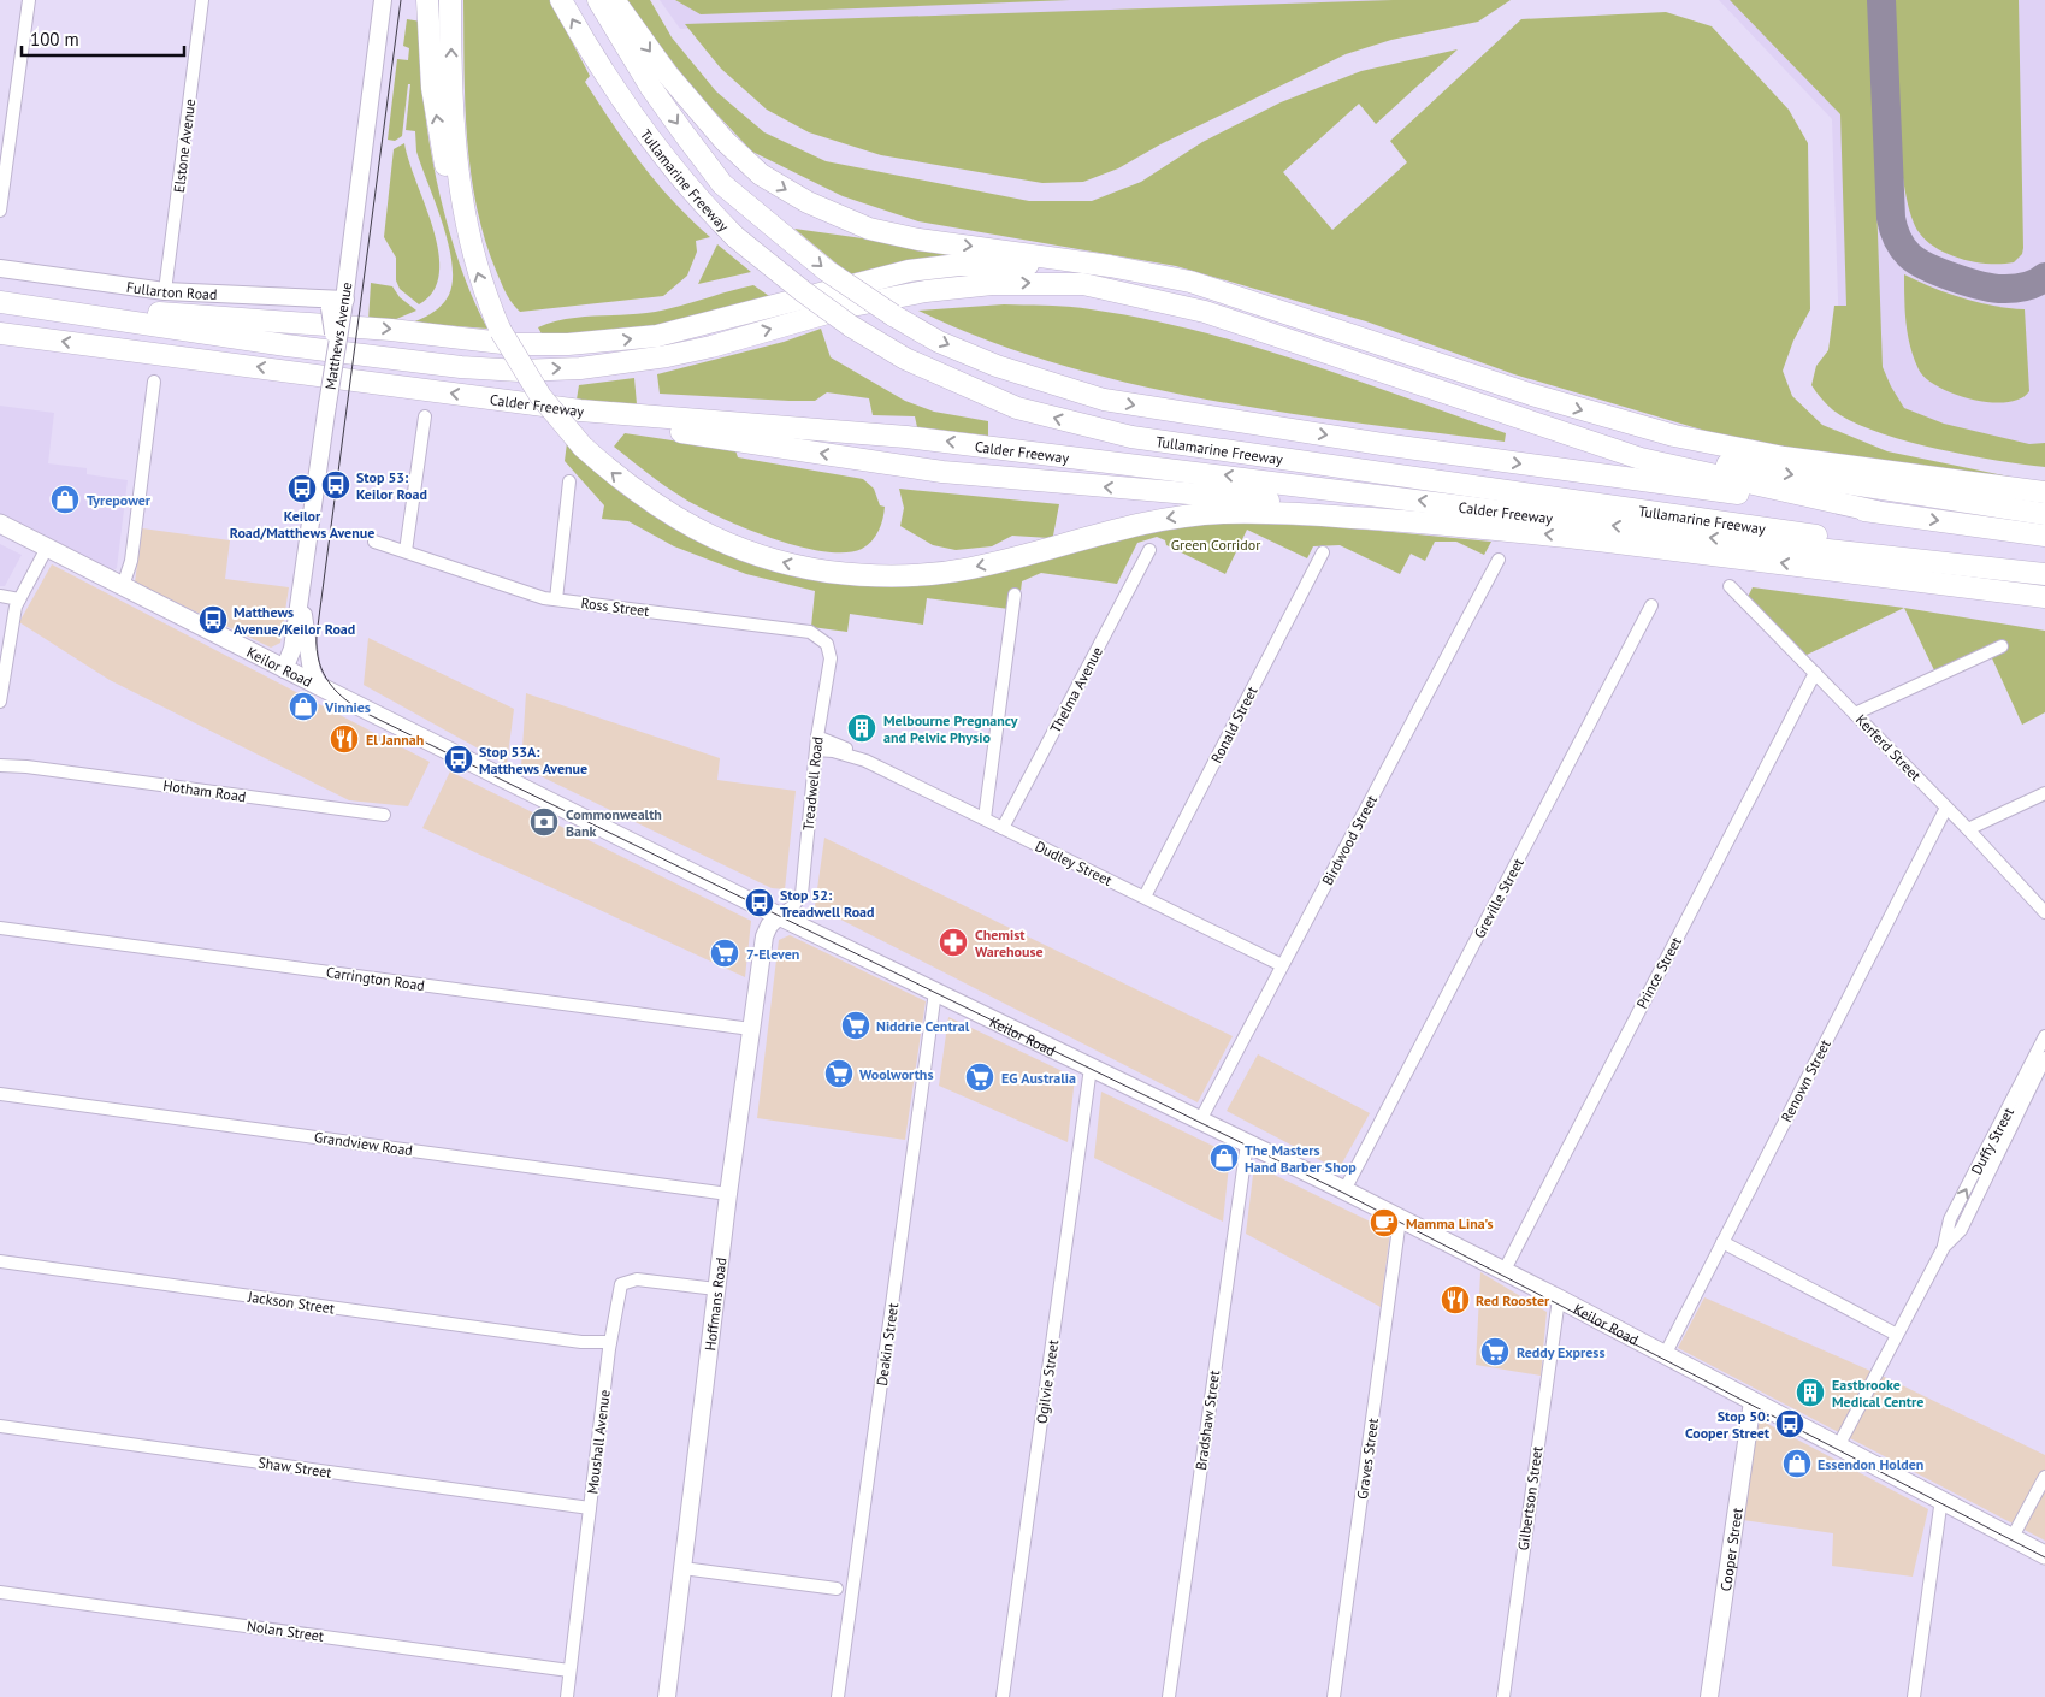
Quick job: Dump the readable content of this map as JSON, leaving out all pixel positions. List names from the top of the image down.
{
  "streets": {
    "highway": ["Tullamarine Freeway", "Calder Freeway"],
    "main road": [
      "Fullarton Road",
      "Matthews Avenue",
      "Keilor Road",
      "Hoffmans Road",
      "Cooper Street"
    ],
    "street": [
      "Elstone Avenue",
      "Ross Street",
      "Thelma Avenue",
      "Ronald Street",
      "Kerferd Street",
      "Treadwell Road",
      "Hotham Road",
      "Birdwood Street",
      "Dudley Street",
      "Greville Street",
      "Prince Street",
      "Carrington Road",
      "Renown Street",
      "Duffy Street",
      "Grandview Road",
      "Jackson Street",
      "Deakin Street",
      "Ogilvie Street",
      "Bradshaw Street",
      "Moushall Avenue",
      "Graves Street",
      "Shaw Street",
      "Gilbertson Street",
      "Nolan Street"
    ]
  },
  "crossings": [
    ["Elstone Avenue", "Fullarton Road"],
    ["Tullamarine Freeway", "Calder Freeway"],
    ["Fullarton Road", "Matthews Avenue"],
    ["Matthews Avenue", "Keilor Road"],
    ["Ross Street", "Treadwell Road"],
    ["Keilor Road", "Treadwell Road"],
    ["Keilor Road", "Birdwood Street"],
    ["Keilor Road", "Greville Street"],
    ["Keilor Road", "Prince Street"],
    ["Keilor Road", "Renown Street"],
    ["Keilor Road", "Duffy Street"],
    ["Keilor Road", "Hoffmans Road"],
    ["Keilor Road", "Deakin Street"],
    ["Keilor Road", "Ogilvie Street"],
    ["Keilor Road", "Bradshaw Street"],
    ["Keilor Road", "Graves Street"],
    ["Keilor Road", "Gilbertson Street"],
    ["Keilor Road", "Cooper Street"],
    ["Thelma Avenue", "Dudley Street"],
    ["Ronald Street", "Dudley Street"],
    ["Kerferd Street", "Prince Street"],
    ["Kerferd Street", "Renown Street"],
    ["Treadwell Road", "Dudley Street"],
    ["Treadwell Road", "Hoffmans Road"],
    ["Birdwood Street", "Dudley Street"],
    ["Carrington Road", "Hoffmans Road"],
    ["Grandview Road", "Hoffmans Road"],
    ["Jackson Street", "Moushall Avenue"],
    ["Hoffmans Road", "Moushall Avenue"],
    ["Moushall Avenue", "Shaw Street"],
    ["Moushall Avenue", "Nolan Street"]
  ],
  "parks": ["Green Corridor"],
  "places": {
    "bus stop": [
      "Stop 53: Keilor Road",
      "Keilor Road/Matthews Avenue",
      "Matthews Avenue/Keilor Road",
      "Stop 53A: Matthews Avenue",
      "Stop 52: Treadwell Road",
      "Stop 50: Cooper Street"
    ],
    "shop": [
      "Tyrepower",
      "Vinnies",
      "The Masters Hand Barber Shop",
      "Essendon Holden"
    ],
    "building": ["Melbourne Pregnancy and Pelvic Physio", "Eastbrooke Medical Centre"],
    "restaurant": ["El Jannah", "Red Rooster"],
    "bank": ["Commonwealth Bank"],
    "pharmacy": ["Chemist Warehouse"],
    "supermarket": [
      "7-Eleven",
      "Niddrie Central",
      "Woolworths",
      "EG Australia",
      "Reddy Express"
    ],
    "cafe": ["Mamma Lina's"]
  },
  "scale_bar": "100 m"
}
